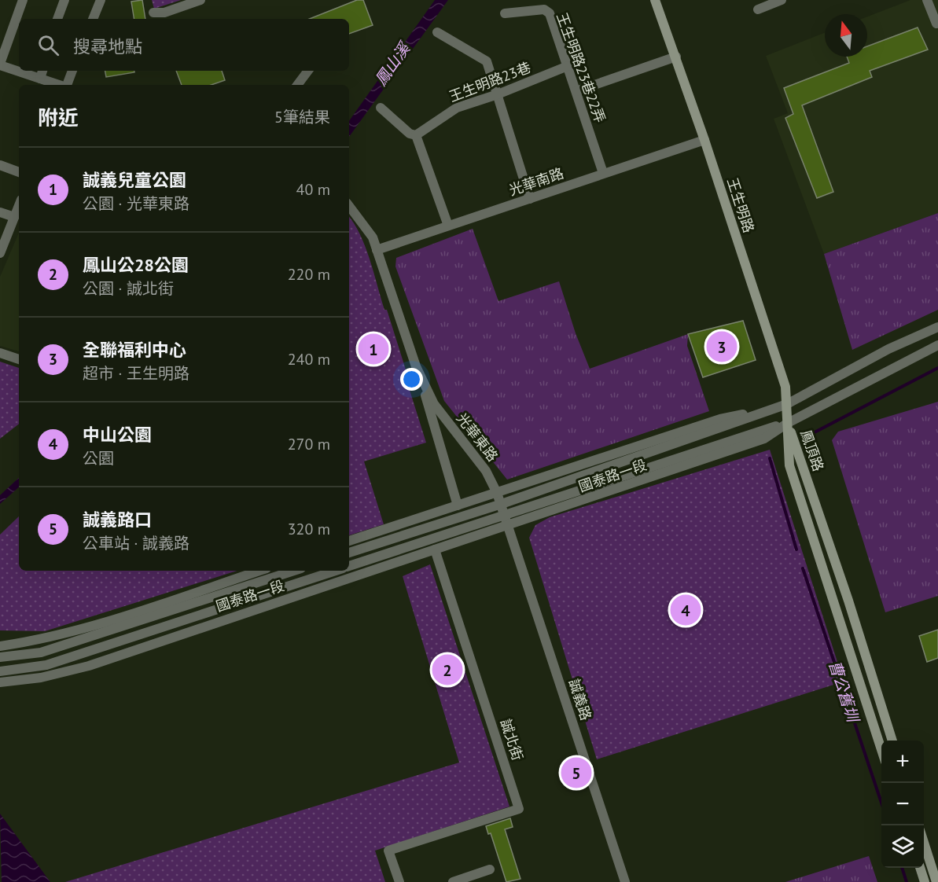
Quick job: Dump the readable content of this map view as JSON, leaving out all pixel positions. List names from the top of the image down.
{
  "streets": {
    "main road": ["王生明路", "鳳頂路"],
    "street": [
      "王生明路23巷22弄",
      "王生明路23巷",
      "光華南路",
      "光華東路",
      "國泰路一段",
      "誠義路",
      "誠北街"
    ]
  },
  "crossings": [
    ["王生明路23巷22弄", "王生明路23巷"],
    ["王生明路23巷22弄", "光華南路"],
    ["光華南路", "王生明路"],
    ["光華南路", "光華東路"],
    ["王生明路", "鳳頂路"],
    ["王生明路", "國泰路一段"],
    ["光華東路", "國泰路一段"],
    ["光華東路", "誠義路"],
    ["鳳頂路", "國泰路一段"],
    ["國泰路一段", "誠義路"],
    ["國泰路一段", "誠北街"]
  ],
  "water": ["鳳山溪", "曹公舊圳"],
  "north": "top",
  "page": {
    "search": "搜尋地點",
    "heading": ["附近", "5筆結果"],
    "list": [
      {
        "mark": "1",
        "name": "誠義兒童公園",
        "note": "公園 · 光華東路",
        "value": "40 m"
      },
      {
        "mark": "2",
        "name": "鳳山公28公園",
        "note": "公園 · 誠北街",
        "value": "220 m"
      },
      {
        "mark": "3",
        "name": "全聯福利中心",
        "note": "超市 · 王生明路",
        "value": "240 m"
      },
      {
        "mark": "4",
        "name": "中山公園",
        "note": "公園",
        "value": "270 m"
      },
      {
        "mark": "5",
        "name": "誠義路口",
        "note": "公車站 · 誠義路",
        "value": "320 m"
      }
    ],
    "pins": [
      "3",
      "1",
      "4",
      "2",
      "5"
    ],
    "map_buttons": ["+", "−"]
  }
}
